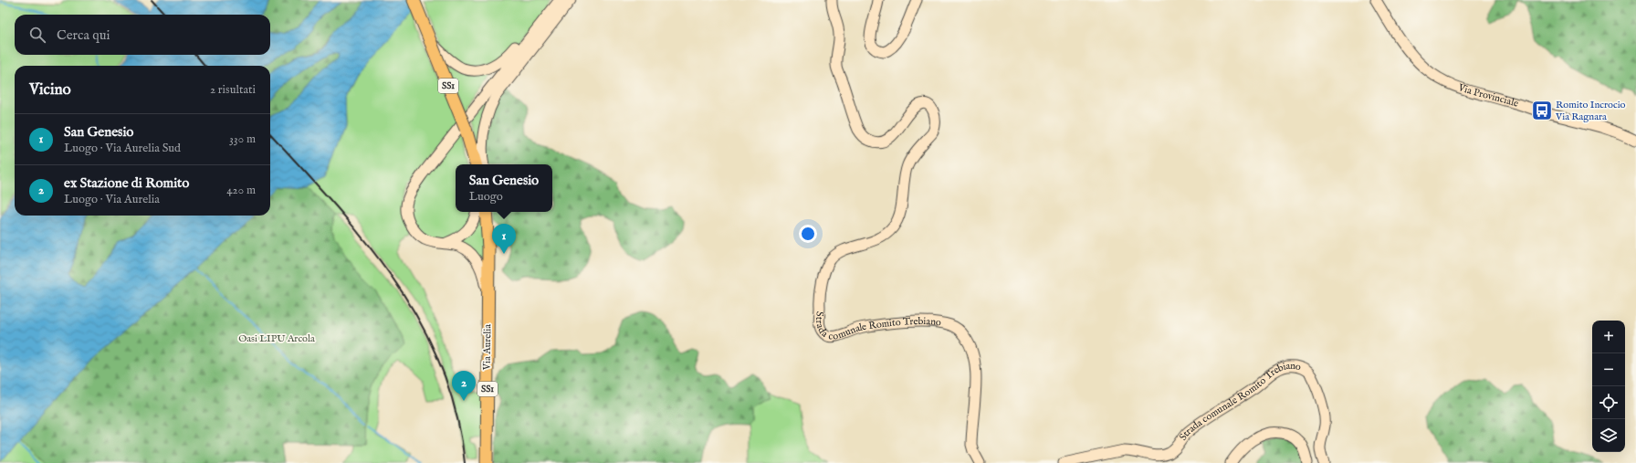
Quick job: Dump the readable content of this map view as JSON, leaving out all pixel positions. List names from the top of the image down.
{
  "streets": {
    "main road": ["SS1", "Via Aurelia"],
    "street": ["Via Provinciale", "Strada comunale Romito Trebiano"]
  },
  "crossings": [
    ["SS1", "Via Aurelia"]
  ],
  "parks": ["Oasi LIPU Arcola"],
  "places": {
    "bus stop": ["Romito Incrocio Via Ragnara"]
  },
  "page": {
    "search": "Cerca qui",
    "heading": ["Vicino", "2 risultati"],
    "list": [
      {
        "mark": "1",
        "name": "San Genesio",
        "note": "Luogo · Via Aurelia Sud",
        "value": "330 m"
      },
      {
        "mark": "2",
        "name": "ex Stazione di Romito",
        "note": "Luogo · Via Aurelia",
        "value": "420 m"
      }
    ],
    "popup": ["San Genesio", "Luogo"],
    "pins": ["1", "2"],
    "map_buttons": ["+", "−"]
  }
}
